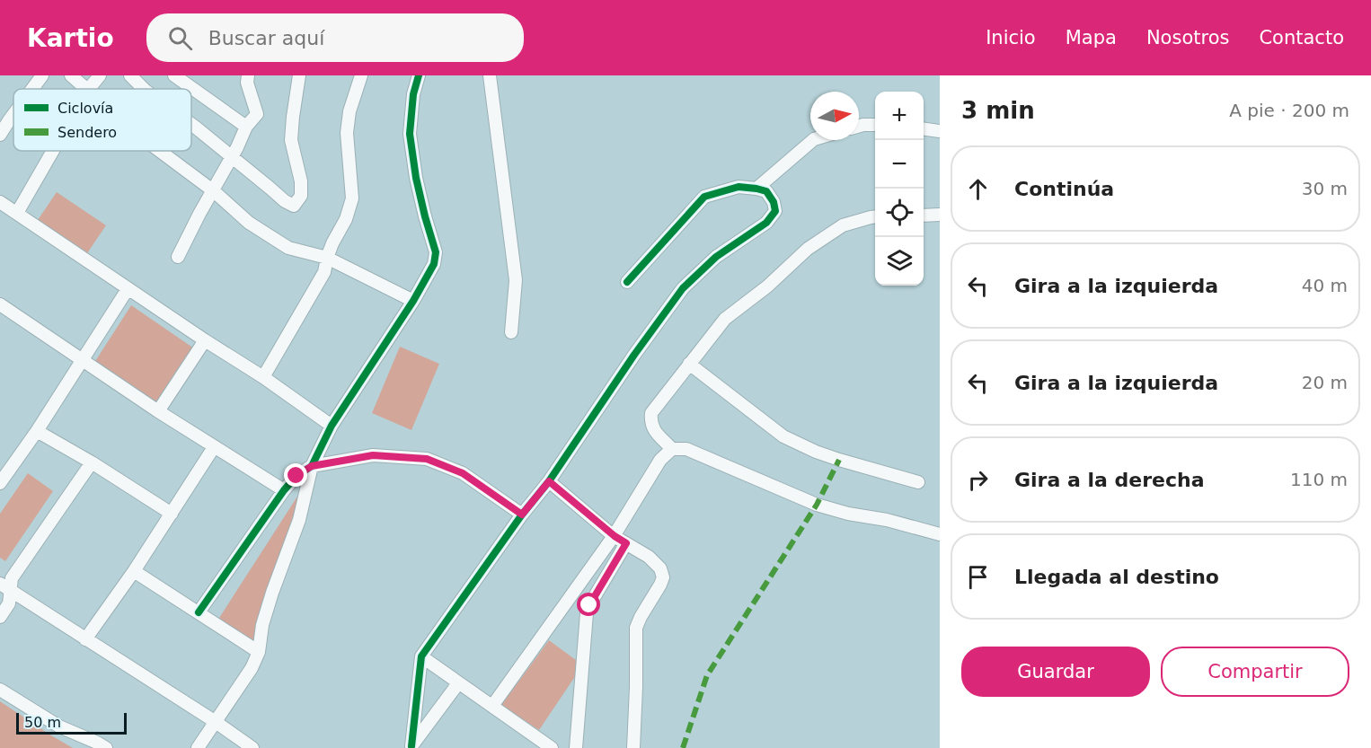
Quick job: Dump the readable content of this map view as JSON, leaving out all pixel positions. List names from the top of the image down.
{
  "legend": ["Ciclovía", "Sendero"],
  "scale_bar": "50 m",
  "north": "right",
  "page": {
    "header": "Kartio",
    "search": "Buscar aquí",
    "nav": [
      "Inicio",
      "Mapa",
      "Nosotros",
      "Contacto"
    ],
    "heading": ["3 min", "A pie · 200 m"],
    "map_buttons": ["+", "−"],
    "list": [
      ["Continúa", "30 m"],
      ["Gira a la izquierda", "40 m"],
      ["Gira a la izquierda", "20 m"],
      ["Gira a la derecha", "110 m"],
      "Llegada al destino"
    ],
    "buttons": ["Guardar", "Compartir"],
    "scale": "50 m"
  }
}
